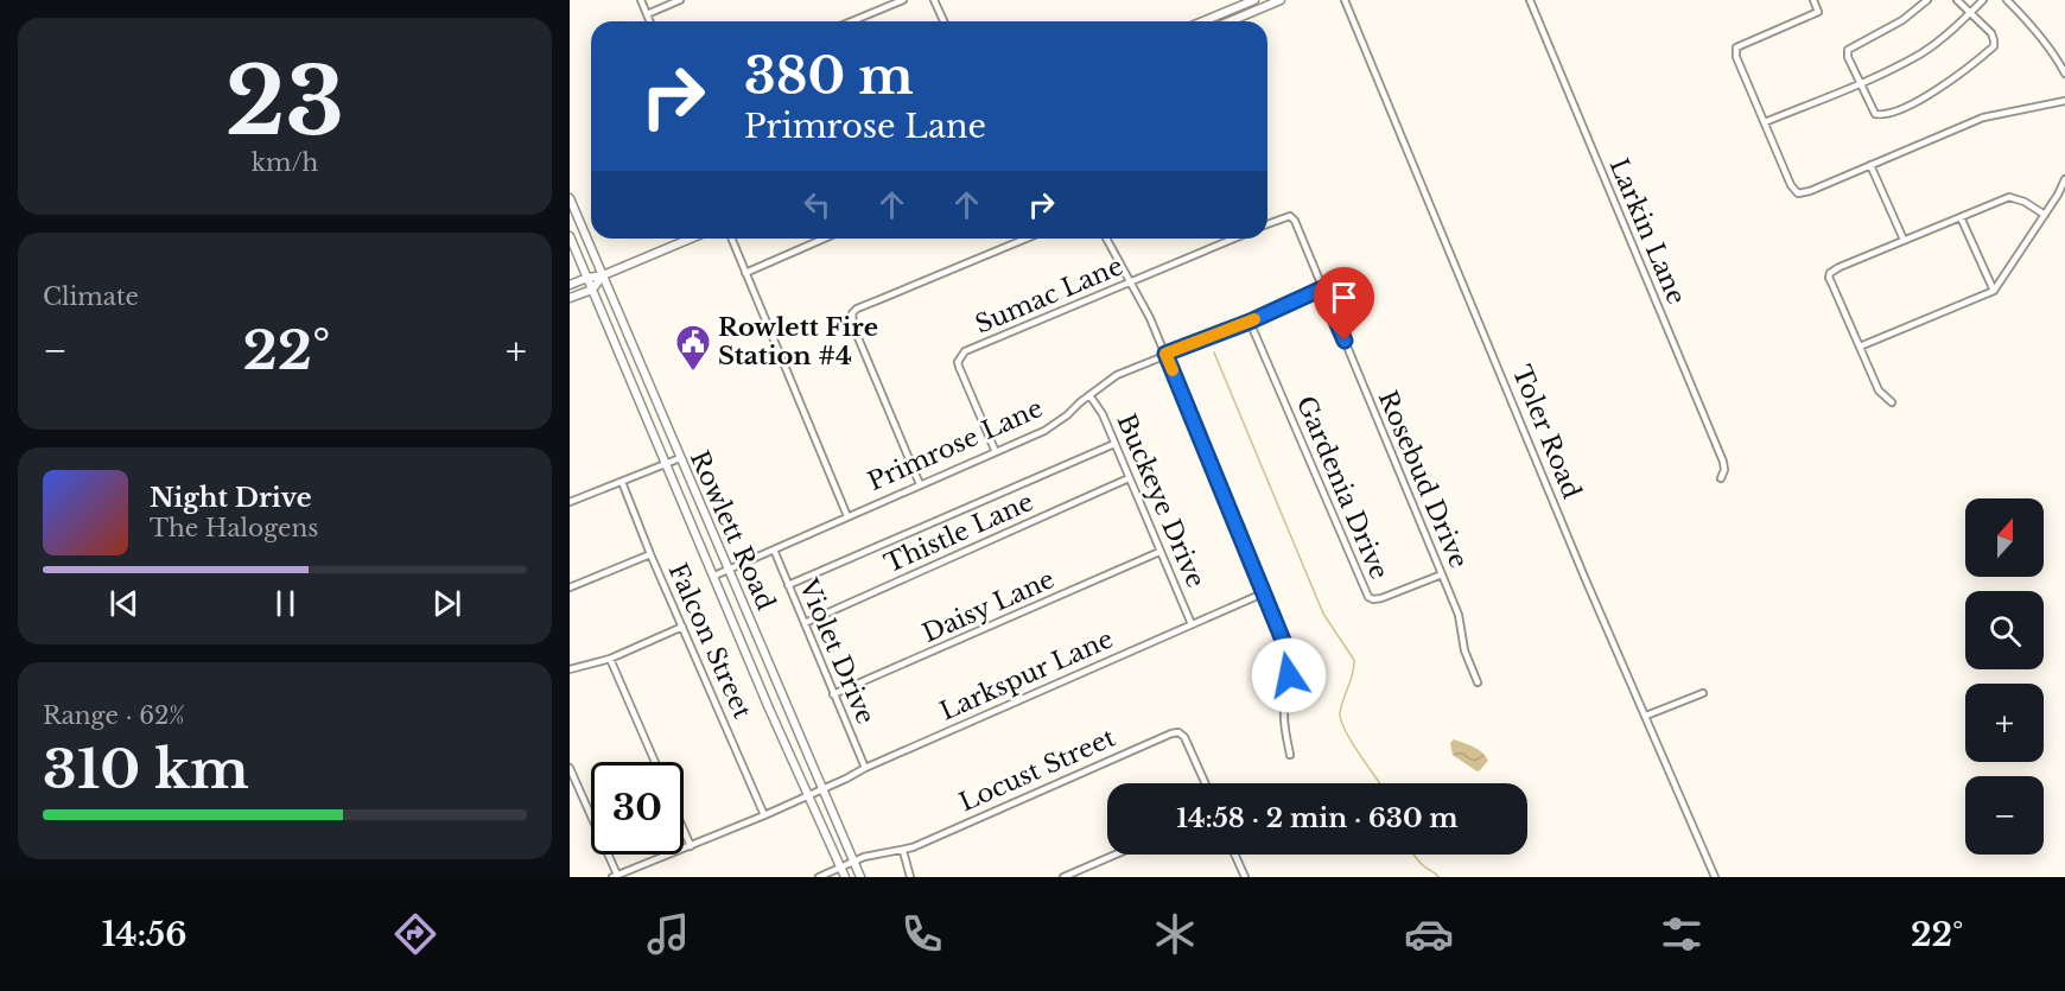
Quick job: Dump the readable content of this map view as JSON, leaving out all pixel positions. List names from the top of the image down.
{
  "streets": {
    "main road": ["Rowlett Road"],
    "street": [
      "Larkin Lane",
      "Sumac Lane",
      "Toler Road",
      "Primrose Lane",
      "Rosebud Drive",
      "Gardenia Drive",
      "Buckeye Drive",
      "Thistle Lane",
      "Daisy Lane",
      "Falcon Street",
      "Violet Drive",
      "Larkspur Lane",
      "Locust Street"
    ]
  },
  "crossings": [
    ["Sumac Lane", "Primrose Lane"],
    ["Primrose Lane", "Rosebud Drive"],
    ["Primrose Lane", "Gardenia Drive"],
    ["Primrose Lane", "Buckeye Drive"],
    ["Primrose Lane", "Rowlett Road"],
    ["Primrose Lane", "Violet Drive"],
    ["Rosebud Drive", "Gardenia Drive"],
    ["Buckeye Drive", "Thistle Lane"],
    ["Buckeye Drive", "Daisy Lane"],
    ["Buckeye Drive", "Larkspur Lane"],
    ["Rowlett Road", "Larkspur Lane"],
    ["Thistle Lane", "Violet Drive"],
    ["Daisy Lane", "Violet Drive"],
    ["Falcon Street", "Larkspur Lane"],
    ["Violet Drive", "Larkspur Lane"]
  ],
  "places": {
    "public building": ["Rowlett Fire Station #4"]
  },
  "north": "top",
  "page": {
    "tile": [
      ["23", "km/h"],
      "Climate",
      ["Range · 62%", "310 km"]
    ],
    "turn": ["380 m", "Primrose Lane"],
    "heat": ["−", "22°", "+"],
    "song": ["Night Drive", "The Halogens"],
    "map_buttons": ["+", "−"],
    "limit": "30",
    "trip": "14:58 · 2 min · 630 m",
    "tabs": ["14:56", "22°"]
  }
}
